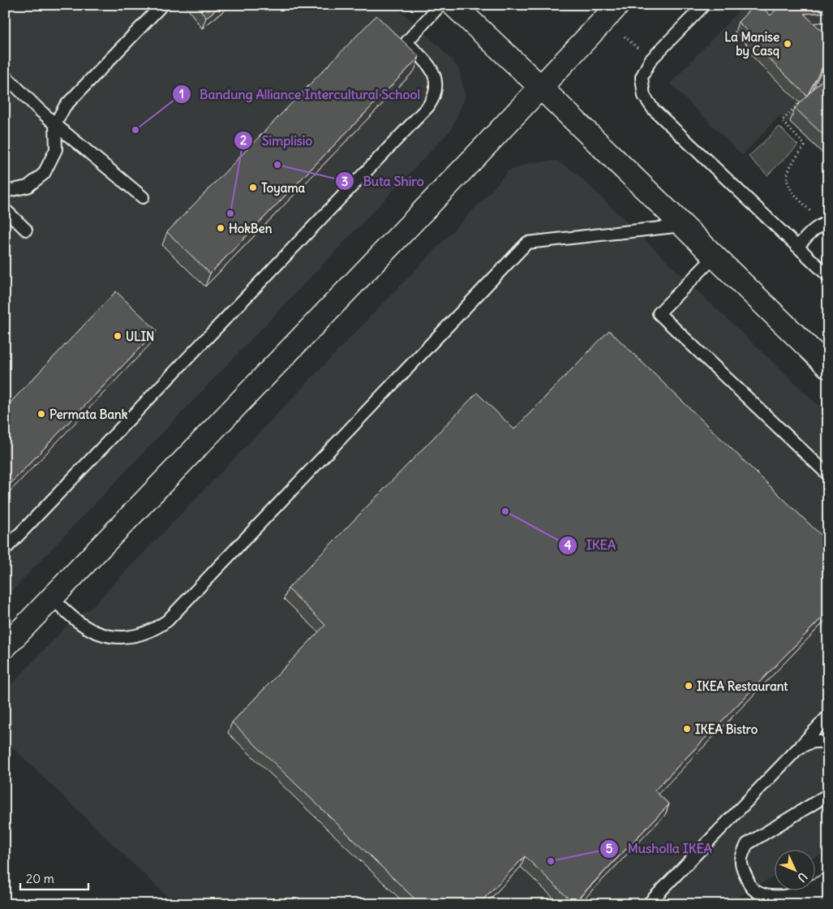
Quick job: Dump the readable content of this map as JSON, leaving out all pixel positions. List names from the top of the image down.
{
  "places": [
    "La Manise by Casq",
    "Bandung Alliance Intercultural School",
    "Buta Shiro",
    "Toyama",
    "Simplisio",
    "HokBen",
    "ULIN",
    "Permata Bank",
    "IKEA",
    "IKEA Restaurant",
    "IKEA Bistro",
    "Musholla IKEA"
  ],
  "scale_bar": "20 m",
  "north": "bottom right"
}
